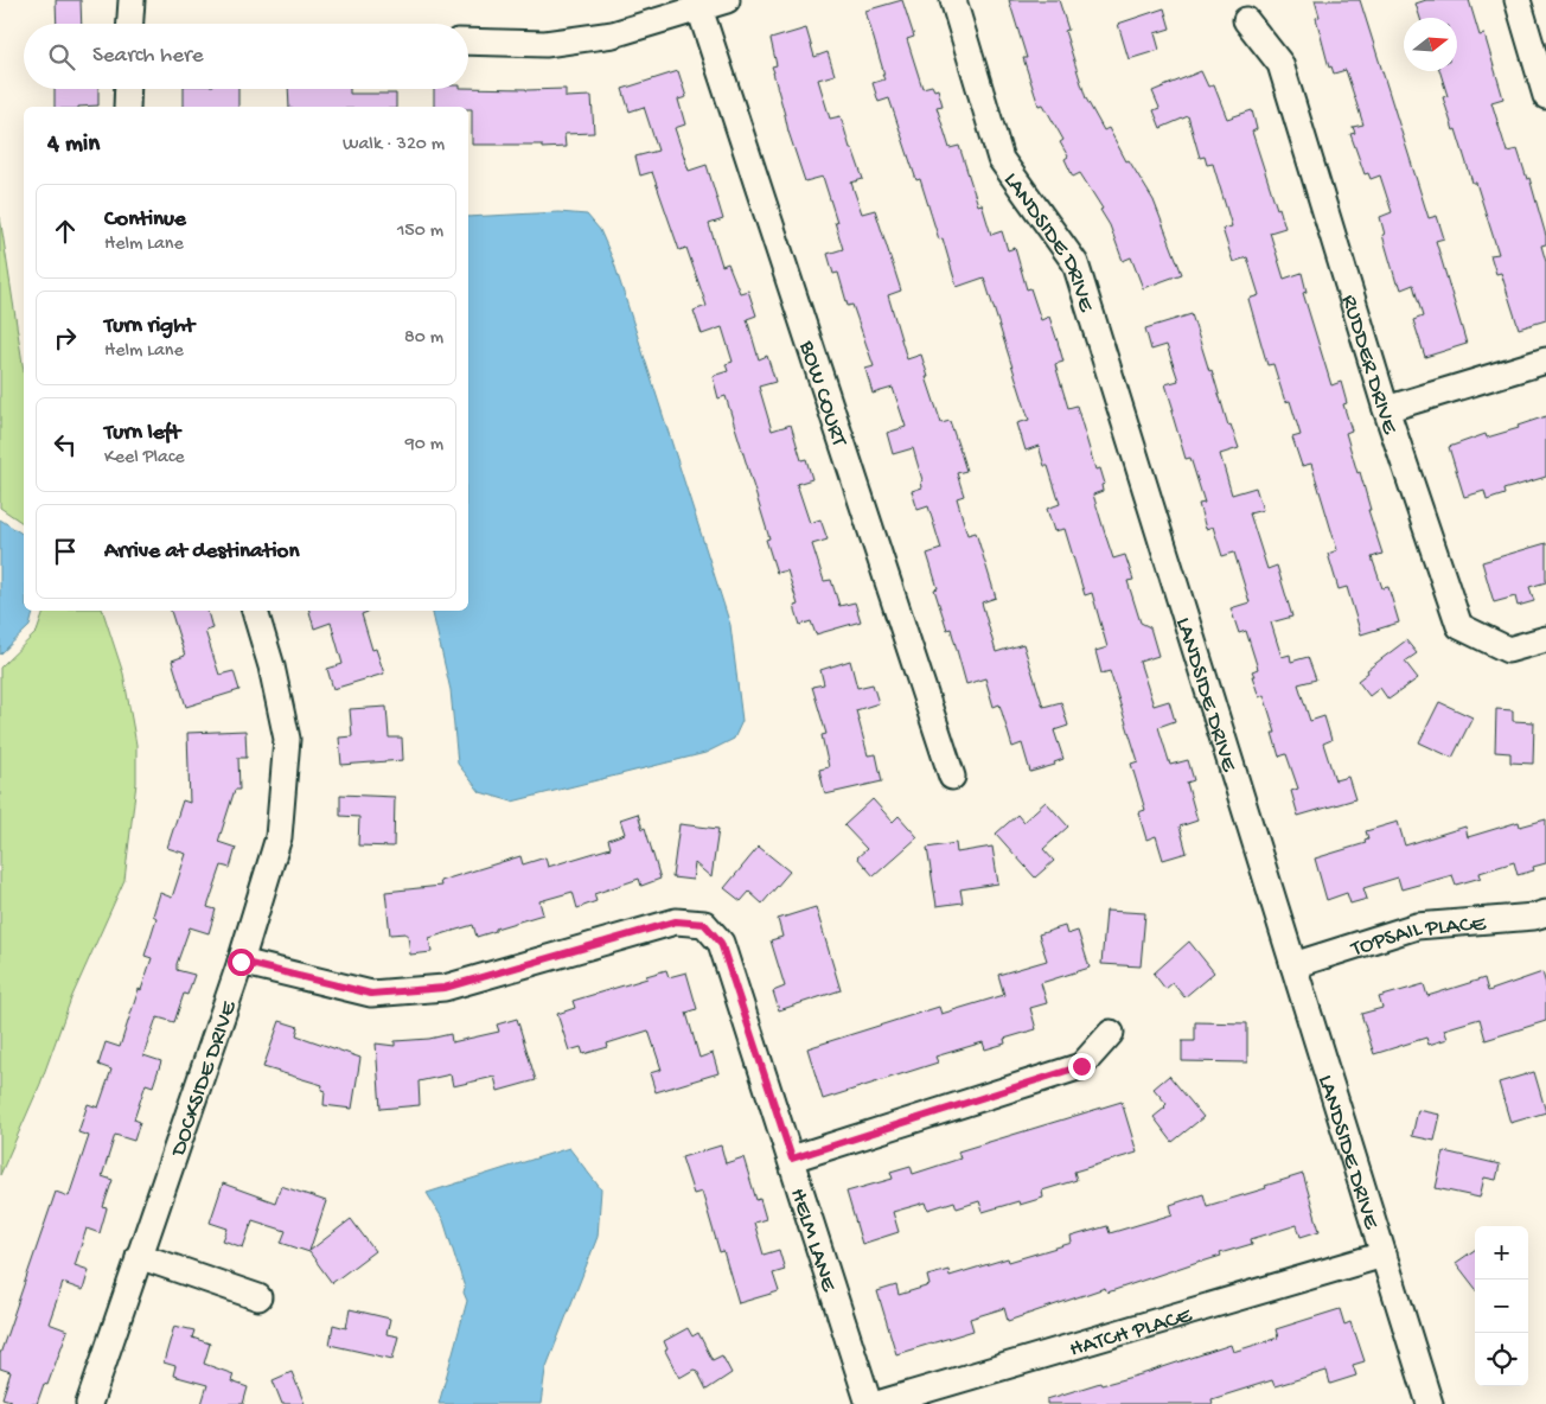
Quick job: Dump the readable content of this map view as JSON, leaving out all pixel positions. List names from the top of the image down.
{
  "streets": {
    "street": [
      "LANDSIDE DRIVE",
      "RUDDER DRIVE",
      "BOW COURT",
      "TOPSAIL PLACE",
      "DOCKSIDE DRIVE",
      "HELM LANE",
      "HATCH PLACE"
    ]
  },
  "crossings": [
    ["LANDSIDE DRIVE", "TOPSAIL PLACE"],
    ["LANDSIDE DRIVE", "HATCH PLACE"],
    ["DOCKSIDE DRIVE", "HELM LANE"]
  ],
  "north": "right",
  "page": {
    "search": "Search here",
    "heading": ["4 min", "Walk · 320 m"],
    "list": [
      ["Continue", "Helm Lane", "150 m"],
      ["Turn right", "Helm Lane", "80 m"],
      ["Turn left", "Keel Place", "90 m"],
      "Arrive at destination"
    ],
    "map_buttons": ["+", "−"]
  }
}
